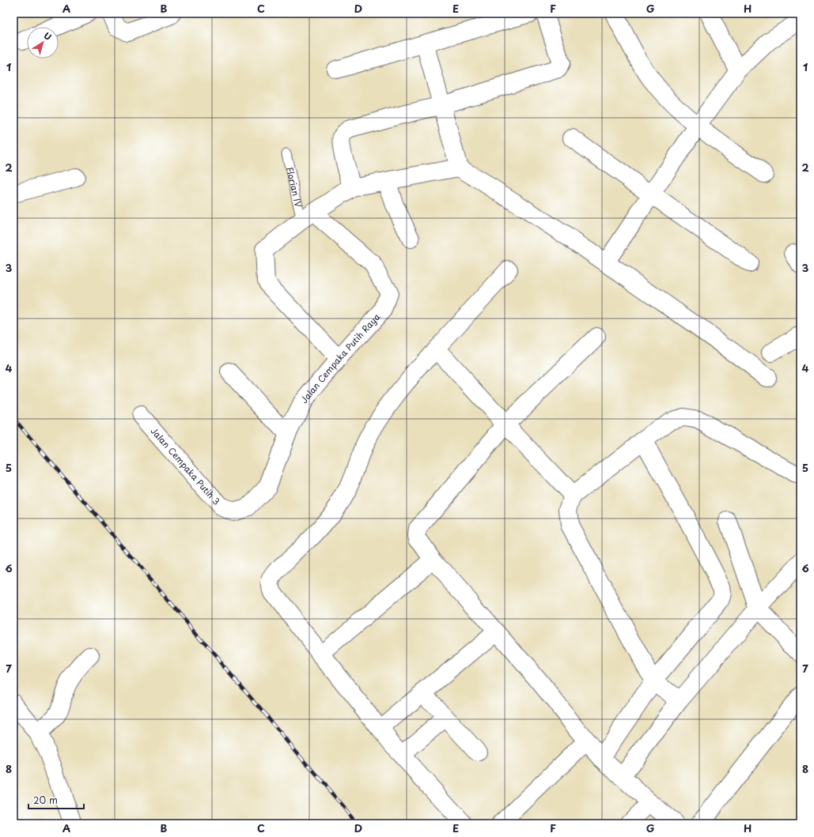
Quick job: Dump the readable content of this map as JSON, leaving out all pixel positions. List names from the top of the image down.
{
  "streets": {
    "street": ["Jalan Cempaka Putih Raya", "Jalan Cempaka Putih 3"],
    "lane": ["Florian IV"]
  },
  "crossings": [
    ["Florian IV", "Jalan Cempaka Putih Raya"],
    ["Jalan Cempaka Putih Raya", "Jalan Cempaka Putih 3"]
  ],
  "scale_bar": "20 m",
  "north": "top right",
  "grid": {
    "columns": [
      "A",
      "B",
      "C",
      "D",
      "E",
      "F",
      "G",
      "H"
    ],
    "rows": [
      "1",
      "2",
      "3",
      "4",
      "5",
      "6",
      "7",
      "8"
    ]
  }
}
